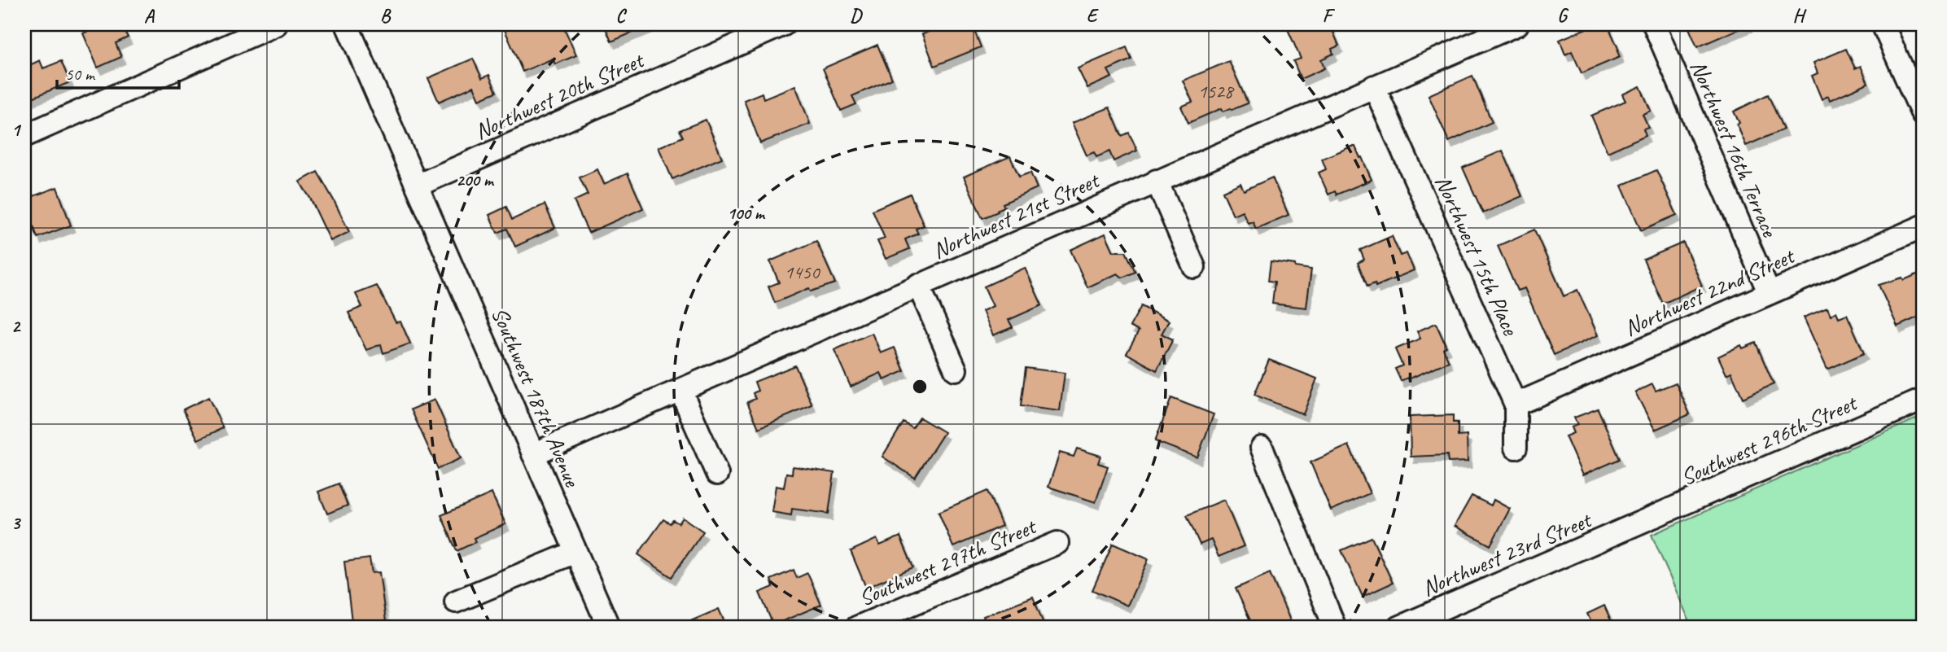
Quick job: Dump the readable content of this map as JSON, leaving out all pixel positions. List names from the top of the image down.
{
  "streets": {
    "street": [
      "Northwest 20th Street",
      "Northwest 16th Terrace",
      "Northwest 21st Street",
      "Northwest 15th Place",
      "Northwest 22nd Street",
      "Southwest 187th Avenue",
      "Southwest 296th Street",
      "Northwest 23rd Street",
      "Southwest 297th Street"
    ]
  },
  "crossings": [
    ["Northwest 20th Street", "Southwest 187th Avenue"],
    ["Northwest 16th Terrace", "Northwest 22nd Street"],
    ["Northwest 21st Street", "Northwest 15th Place"],
    ["Northwest 21st Street", "Southwest 187th Avenue"],
    ["Northwest 15th Place", "Northwest 22nd Street"],
    ["Southwest 296th Street", "Northwest 23rd Street"]
  ],
  "house_numbers": ["1528", "1450"],
  "scale_bar": "50 m",
  "grid": {
    "columns": [
      "A",
      "B",
      "C",
      "D",
      "E",
      "F",
      "G",
      "H"
    ],
    "rows": ["1", "2", "3"]
  },
  "rings": ["200 m", "100 m"]
}
